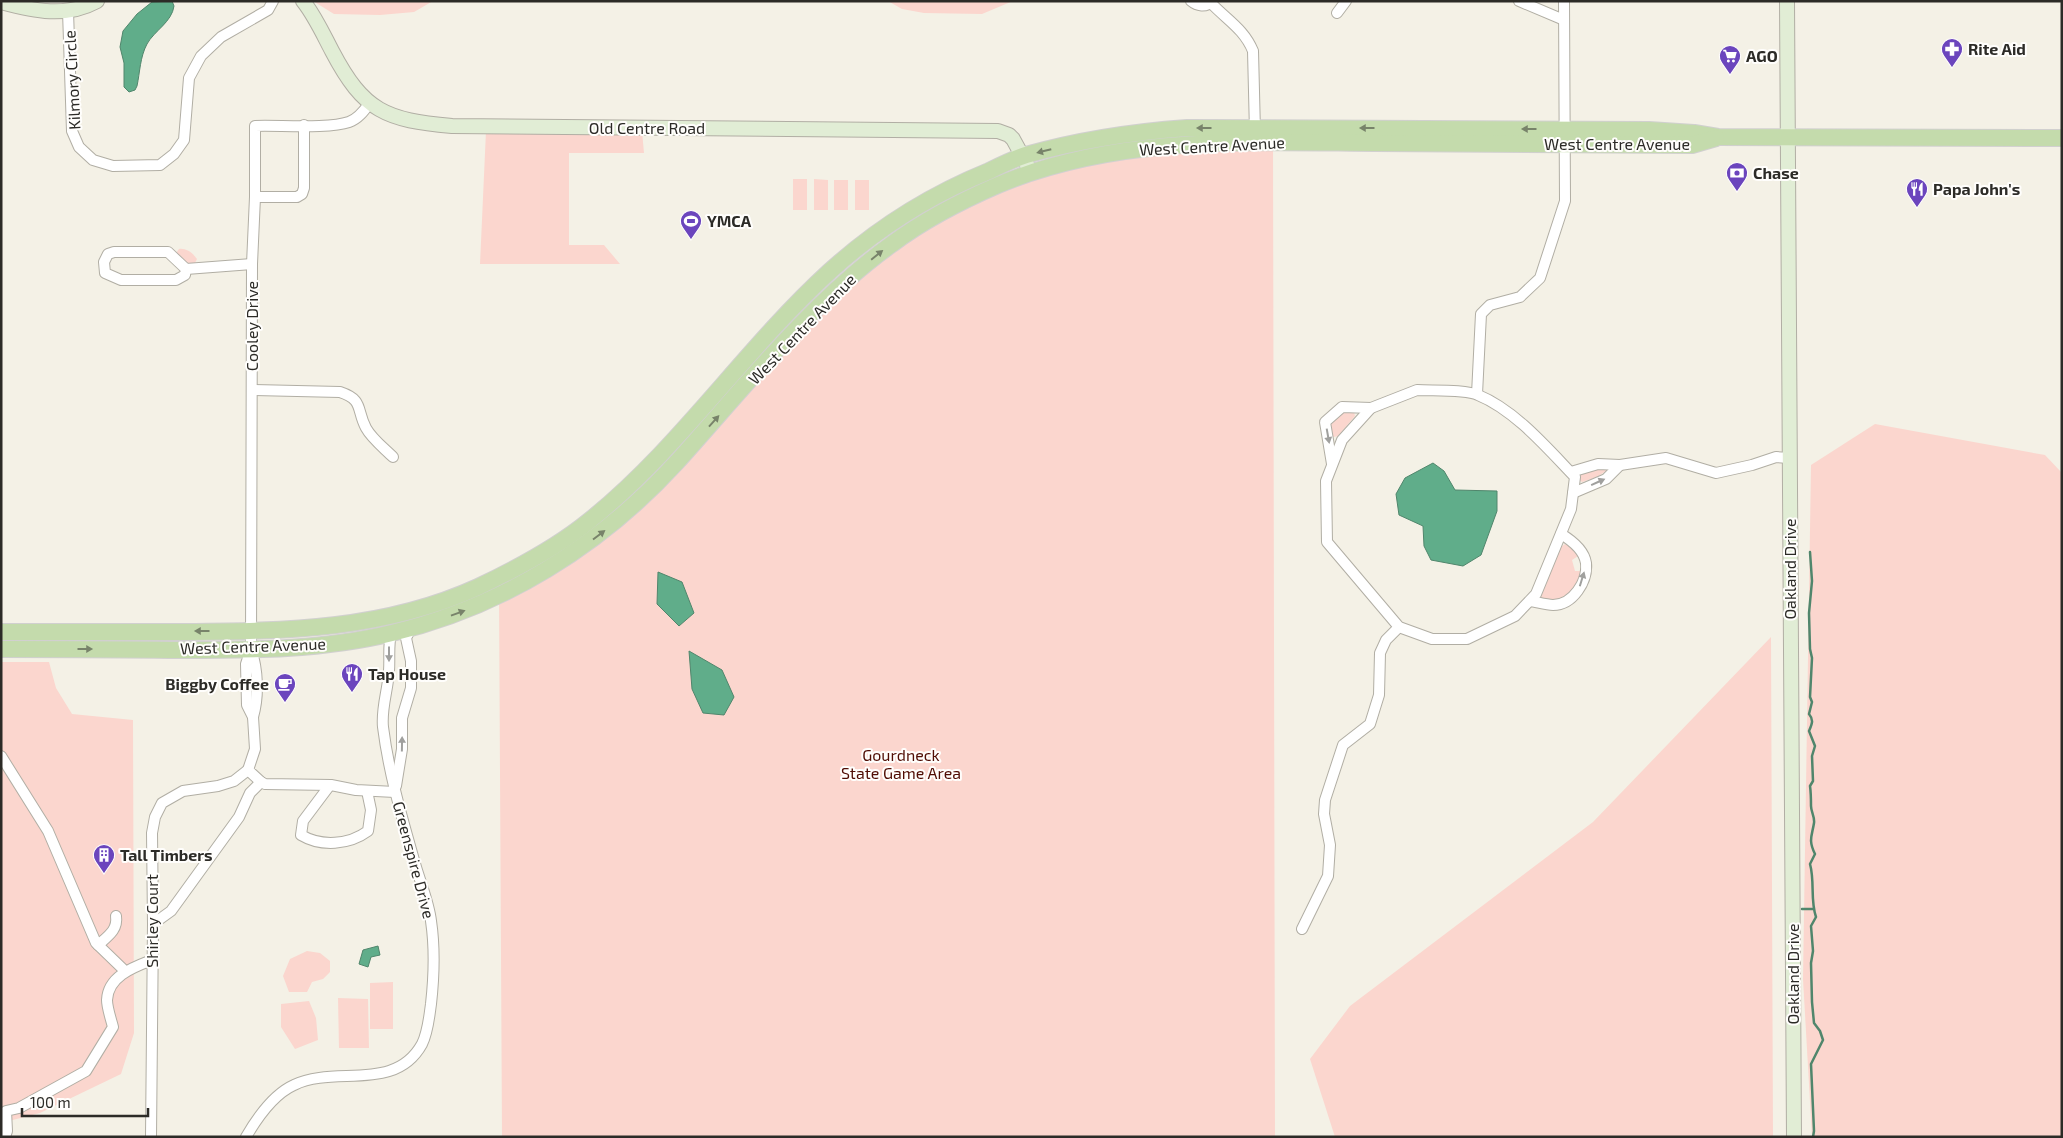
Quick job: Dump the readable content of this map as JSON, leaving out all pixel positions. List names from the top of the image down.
{
  "streets": {
    "main road": ["West Centre Avenue"],
    "street": [
      "Kilmory Circle",
      "Old Centre Road",
      "Cooley Drive",
      "Oakland Drive",
      "Greenspire Drive",
      "Shirley Court"
    ]
  },
  "crossings": [
    ["Old Centre Road", "West Centre Avenue"],
    ["Old Centre Road", "Cooley Drive"],
    ["West Centre Avenue", "Cooley Drive"],
    ["West Centre Avenue", "Oakland Drive"],
    ["West Centre Avenue", "Greenspire Drive"],
    ["Cooley Drive", "Shirley Court"]
  ],
  "parks": ["Gourdneck State Game Area"],
  "places": {
    "pharmacy": ["Rite Aid"],
    "supermarket": ["AGO"],
    "bank": ["Chase"],
    "restaurant": ["Papa John's", "Tap House"],
    "sports": ["YMCA"],
    "cafe": ["Biggby Coffee"],
    "building": ["Tall Timbers"]
  },
  "scale_bar": "100 m"
}
